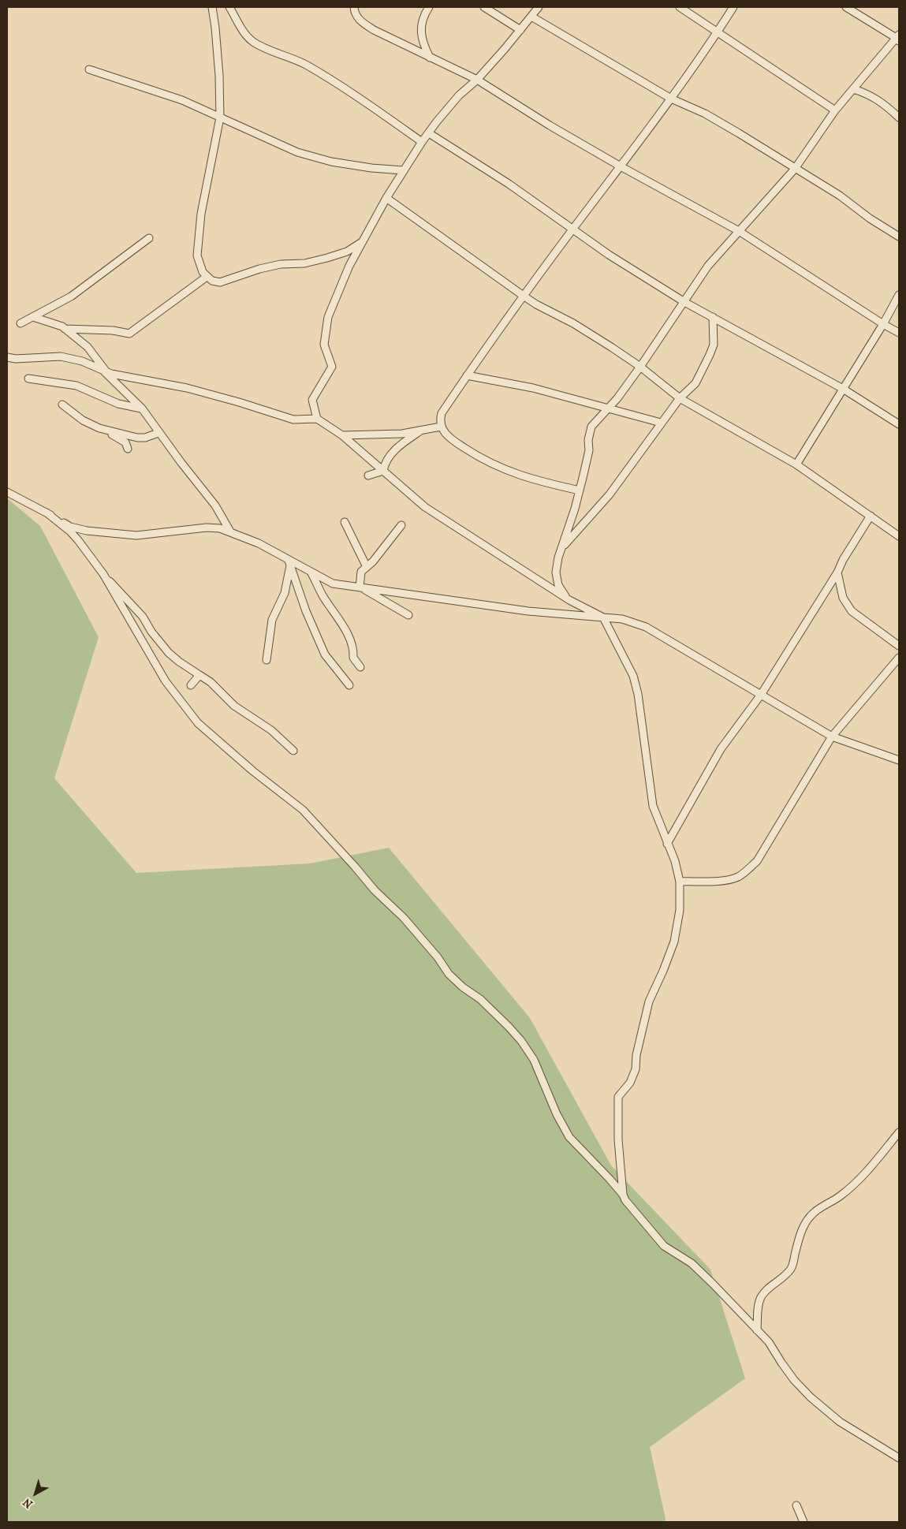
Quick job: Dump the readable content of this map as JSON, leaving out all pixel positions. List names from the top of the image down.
{
  "north": "bottom left"
}
